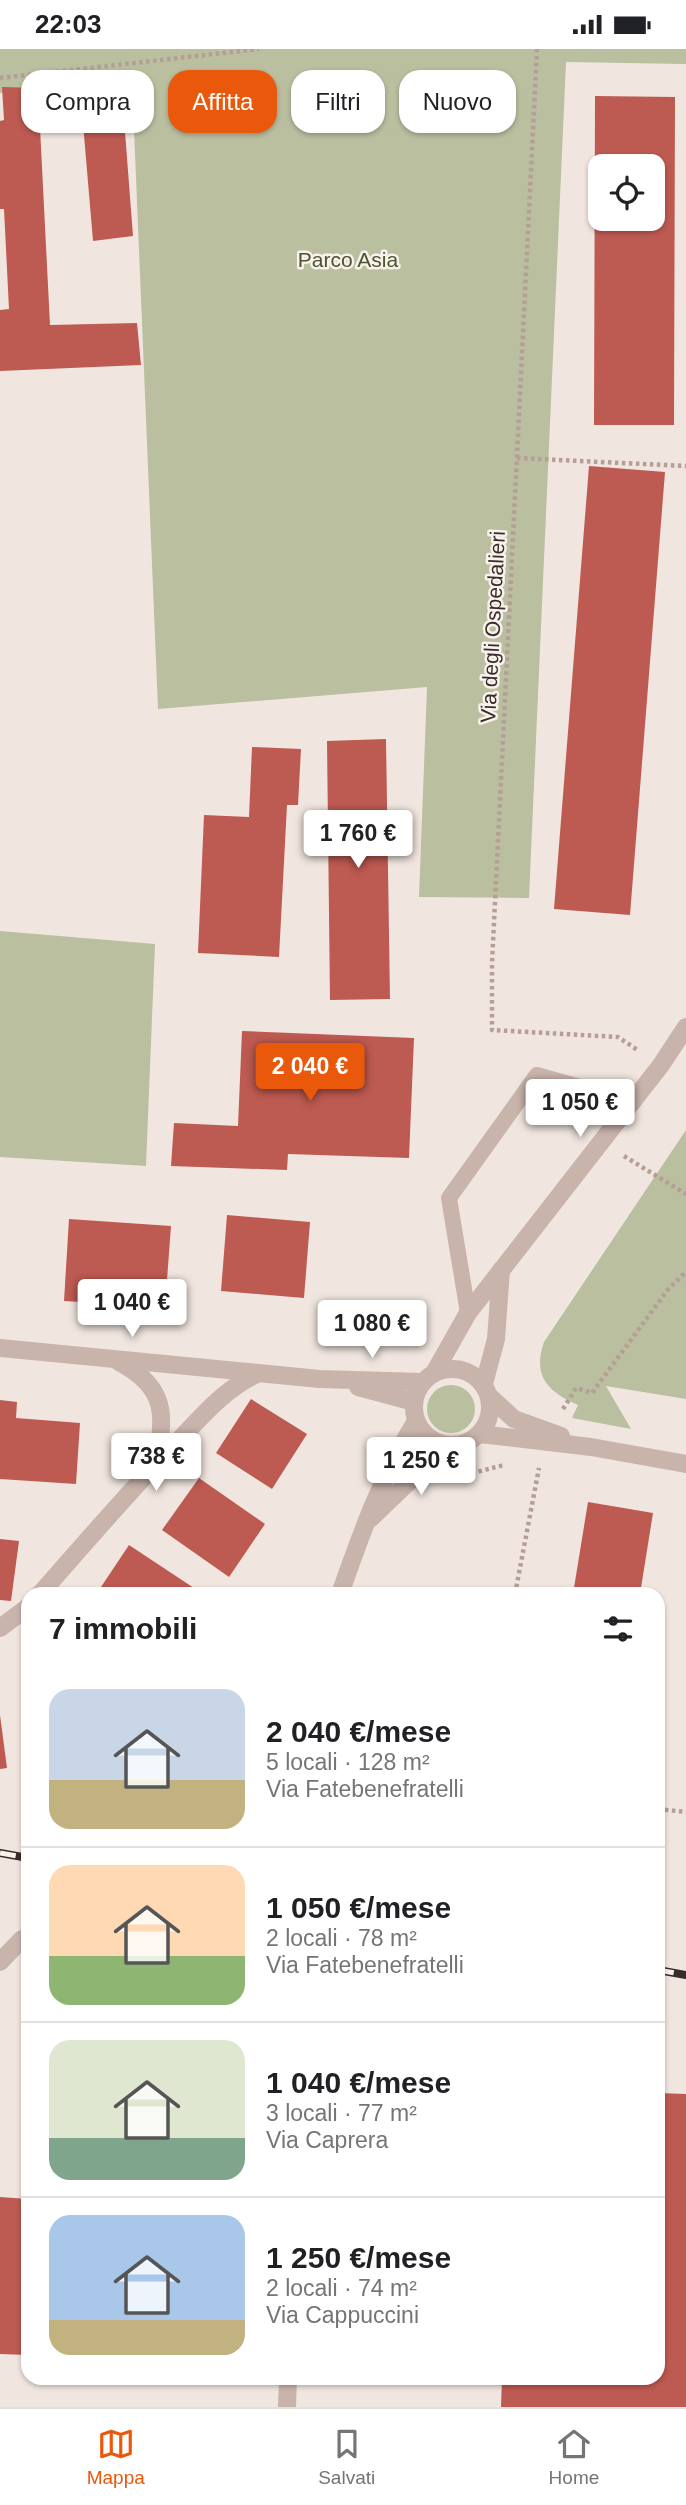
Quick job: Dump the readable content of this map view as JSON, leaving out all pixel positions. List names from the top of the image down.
{
  "streets": {
    "path": ["Via degli Ospedalieri"]
  },
  "parks": ["Parco Asia"],
  "page": {
    "status": "22:03",
    "chip": [
      "Compra",
      "Affitta",
      "Filtri",
      "Nuovo"
    ],
    "price": [
      "1 760 €",
      "2 040 €",
      "1 050 €",
      "1 040 €",
      "1 080 €",
      "738 €",
      "1 250 €"
    ],
    "heading": "7 immobili",
    "list": [
      {
        "name": "2 040 €/mese",
        "note": "5 locali · 128 m² · Via Fatebenefratelli"
      },
      {
        "name": "1 050 €/mese",
        "note": "2 locali · 78 m² · Via Fatebenefratelli"
      },
      {
        "name": "1 040 €/mese",
        "note": "3 locali · 77 m² · Via Caprera"
      },
      {
        "name": "1 250 €/mese",
        "note": "2 locali · 74 m² · Via Cappuccini"
      }
    ],
    "tabs": ["Mappa", "Salvati", "Home"]
  }
}
